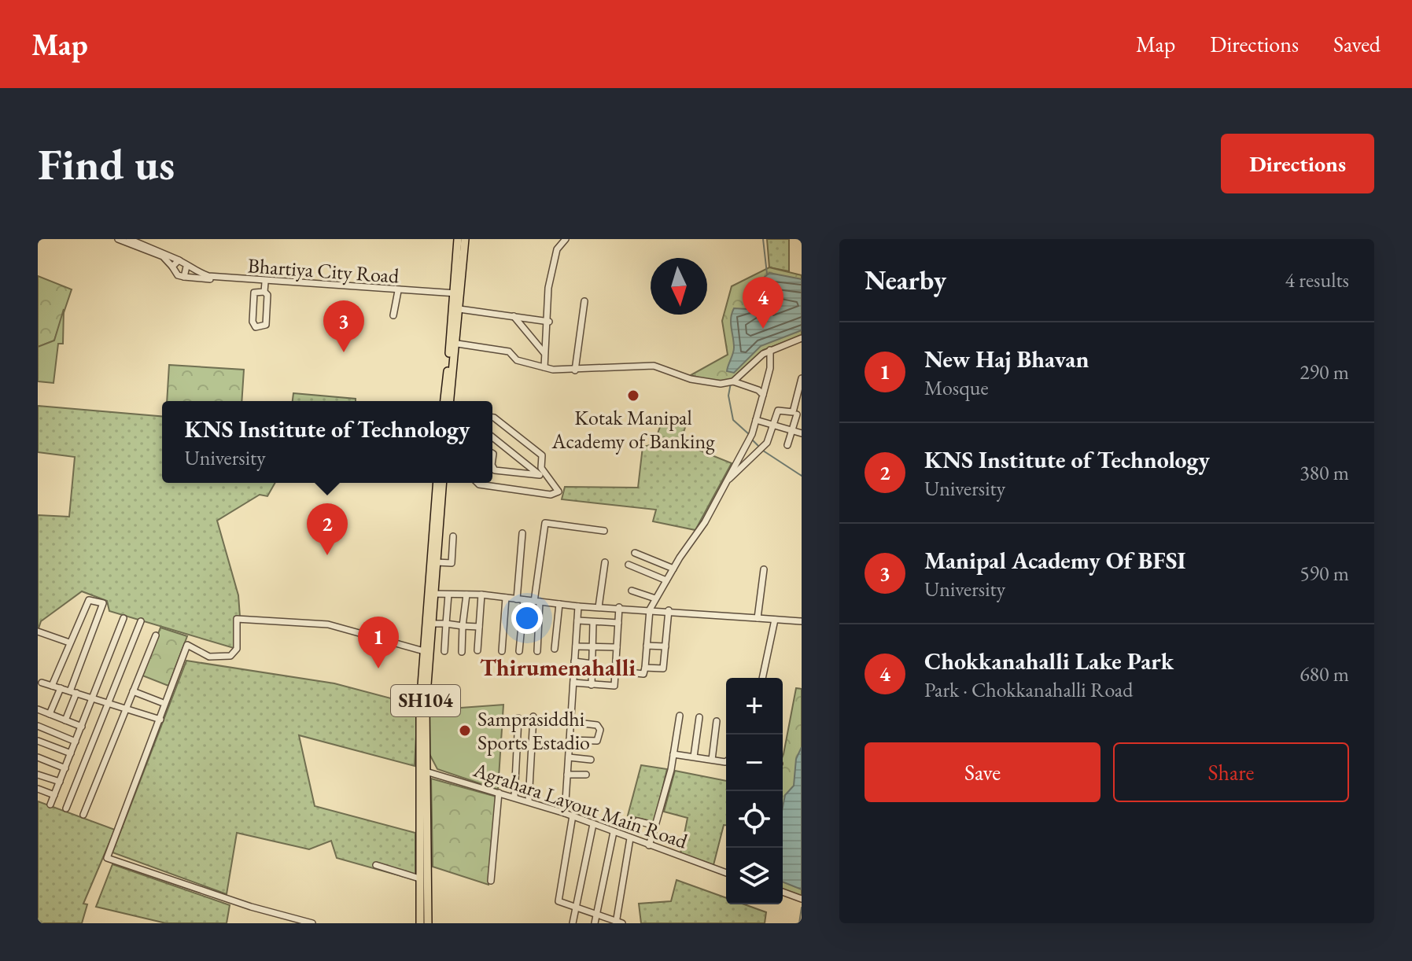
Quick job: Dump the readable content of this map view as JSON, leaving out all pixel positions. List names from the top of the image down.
{
  "streets": {
    "main road": ["SH104"],
    "street": ["Bhartiya City Road", "Agrahara Layout Main Road"]
  },
  "crossings": [
    ["SH104", "Agrahara Layout Main Road"]
  ],
  "districts": ["Thirumenahalli"],
  "places": ["Kotak Manipal Academy of Banking", "Samprasiddhi Sports Estadio"],
  "north": "bottom",
  "page": {
    "header": "Map",
    "nav": ["Map", "Directions", "Saved"],
    "buttons": [
      "Directions",
      ["Save", "Share"]
    ],
    "title": "Find us",
    "heading": ["Nearby", "4 results"],
    "pins": [
      "4",
      "3",
      "2",
      "1"
    ],
    "list": [
      {
        "mark": "1",
        "name": "New Haj Bhavan",
        "note": "Mosque",
        "value": "290 m"
      },
      {
        "mark": "2",
        "name": "KNS Institute of Technology",
        "note": "University",
        "value": "380 m"
      },
      {
        "mark": "3",
        "name": "Manipal Academy Of BFSI",
        "note": "University",
        "value": "590 m"
      },
      {
        "mark": "4",
        "name": "Chokkanahalli Lake Park",
        "note": "Park · Chokkanahalli Road",
        "value": "680 m"
      }
    ],
    "popup": ["KNS Institute of Technology", "University"],
    "map_buttons": ["+", "−"]
  }
}
